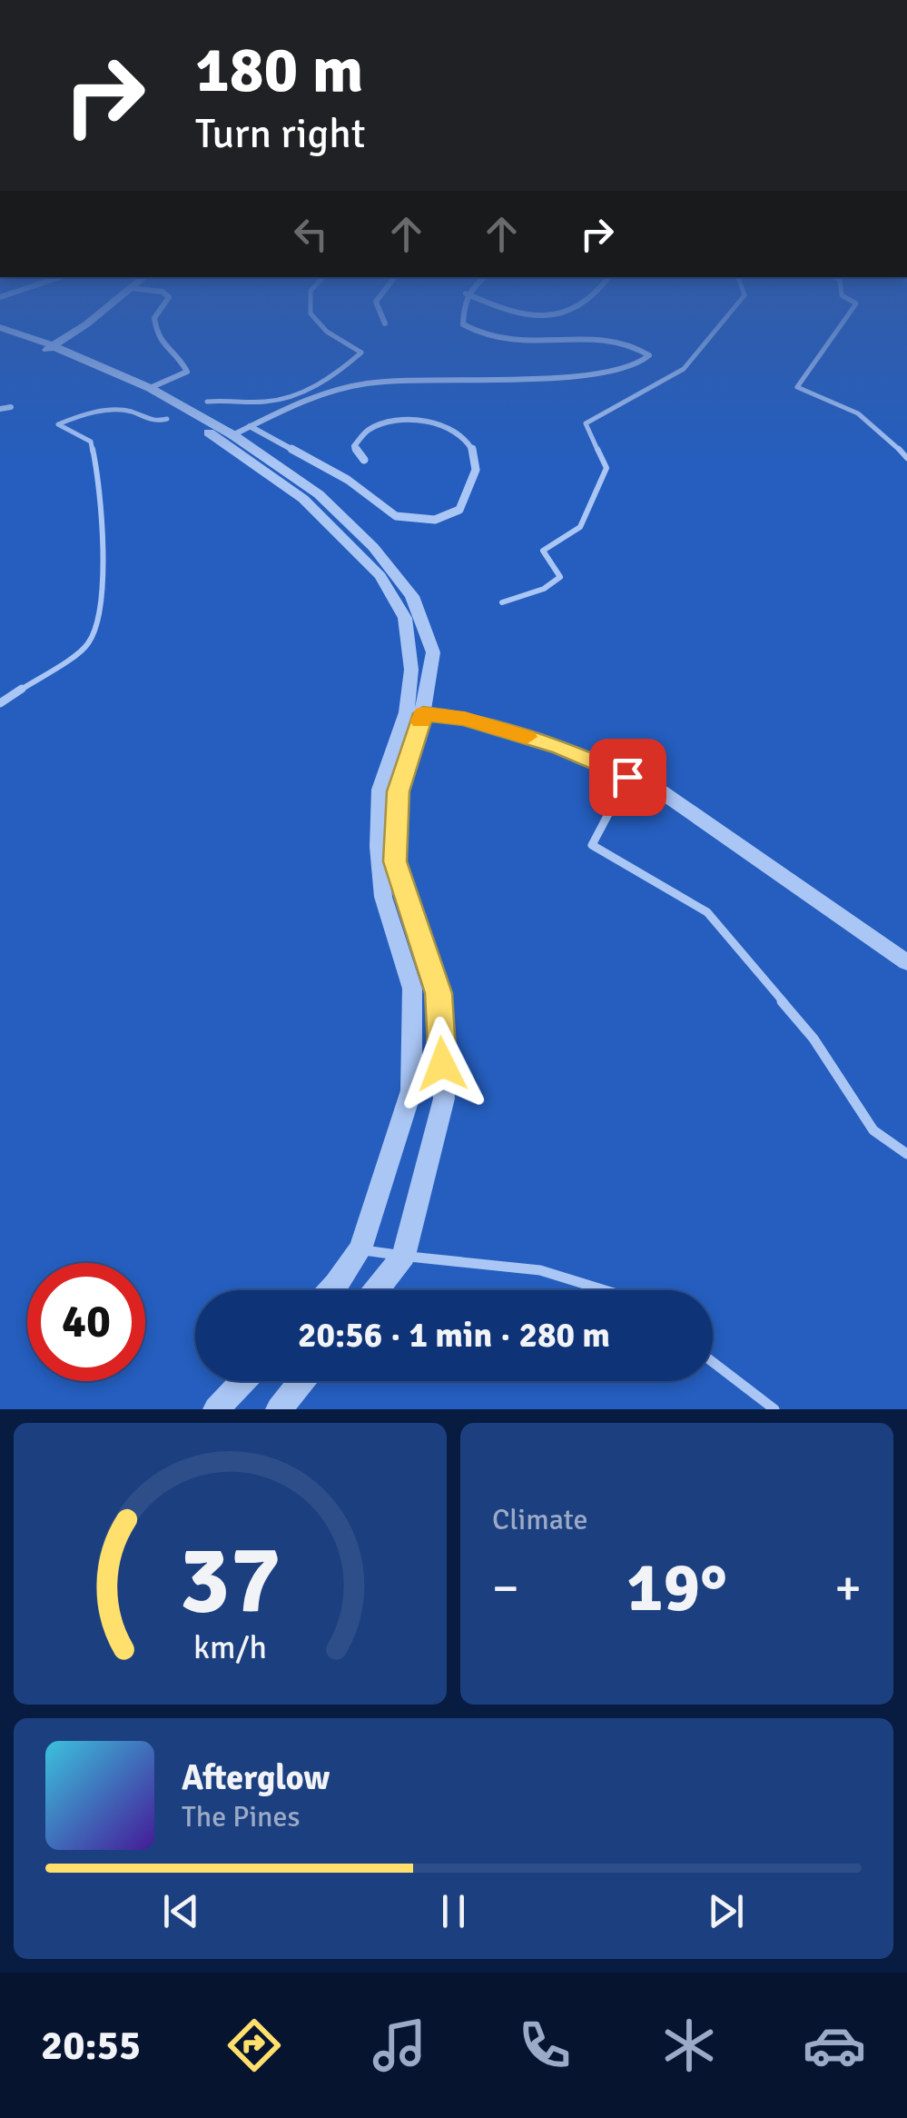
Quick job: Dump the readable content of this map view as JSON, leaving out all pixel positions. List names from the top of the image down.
{
  "page": {
    "turn": ["180 m", "Turn right"],
    "limit": "40",
    "trip": "20:56 · 1 min · 280 m",
    "tile": "Climate",
    "heat": ["−", "19°", "+"],
    "song": ["Afterglow", "The Pines"],
    "tabs": "20:55",
    "gauge": ["37", "km/h"]
  }
}
